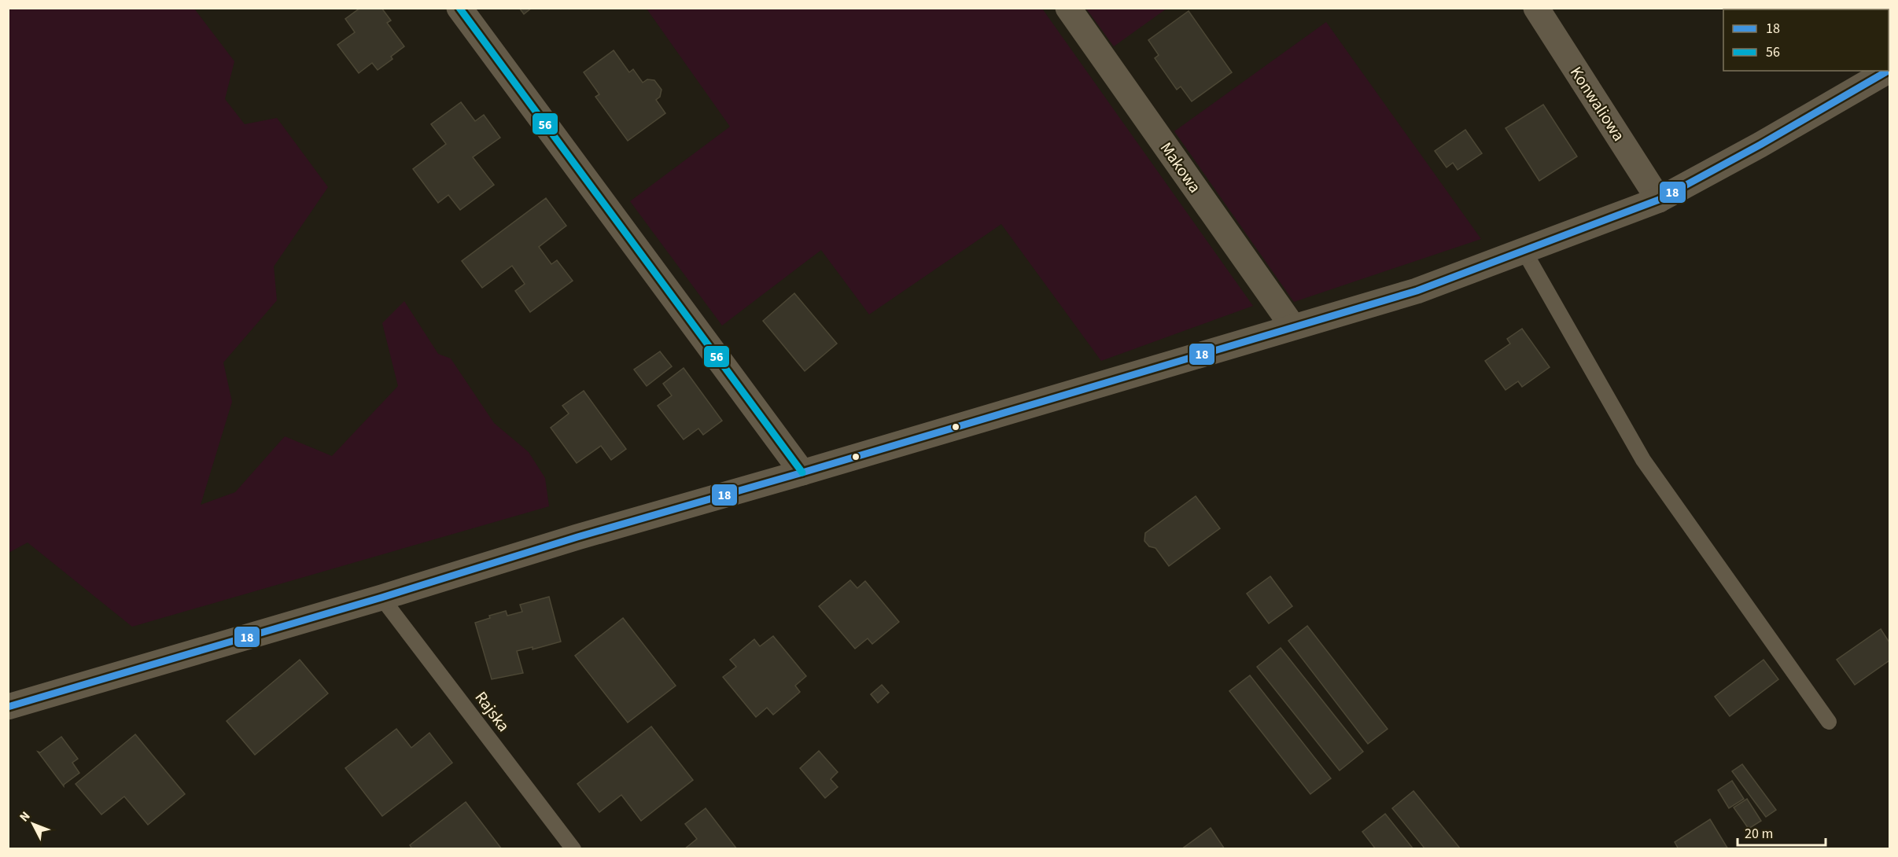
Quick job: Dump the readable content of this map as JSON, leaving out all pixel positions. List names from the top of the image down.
{
  "streets": {
    "street": ["Konwaliowa", "Makowa"],
    "lane": ["Rajska"]
  },
  "lines": ["transit line 56", "transit line 18"],
  "legend": ["18", "56"],
  "scale_bar": "20 m",
  "north": "top left"
}
